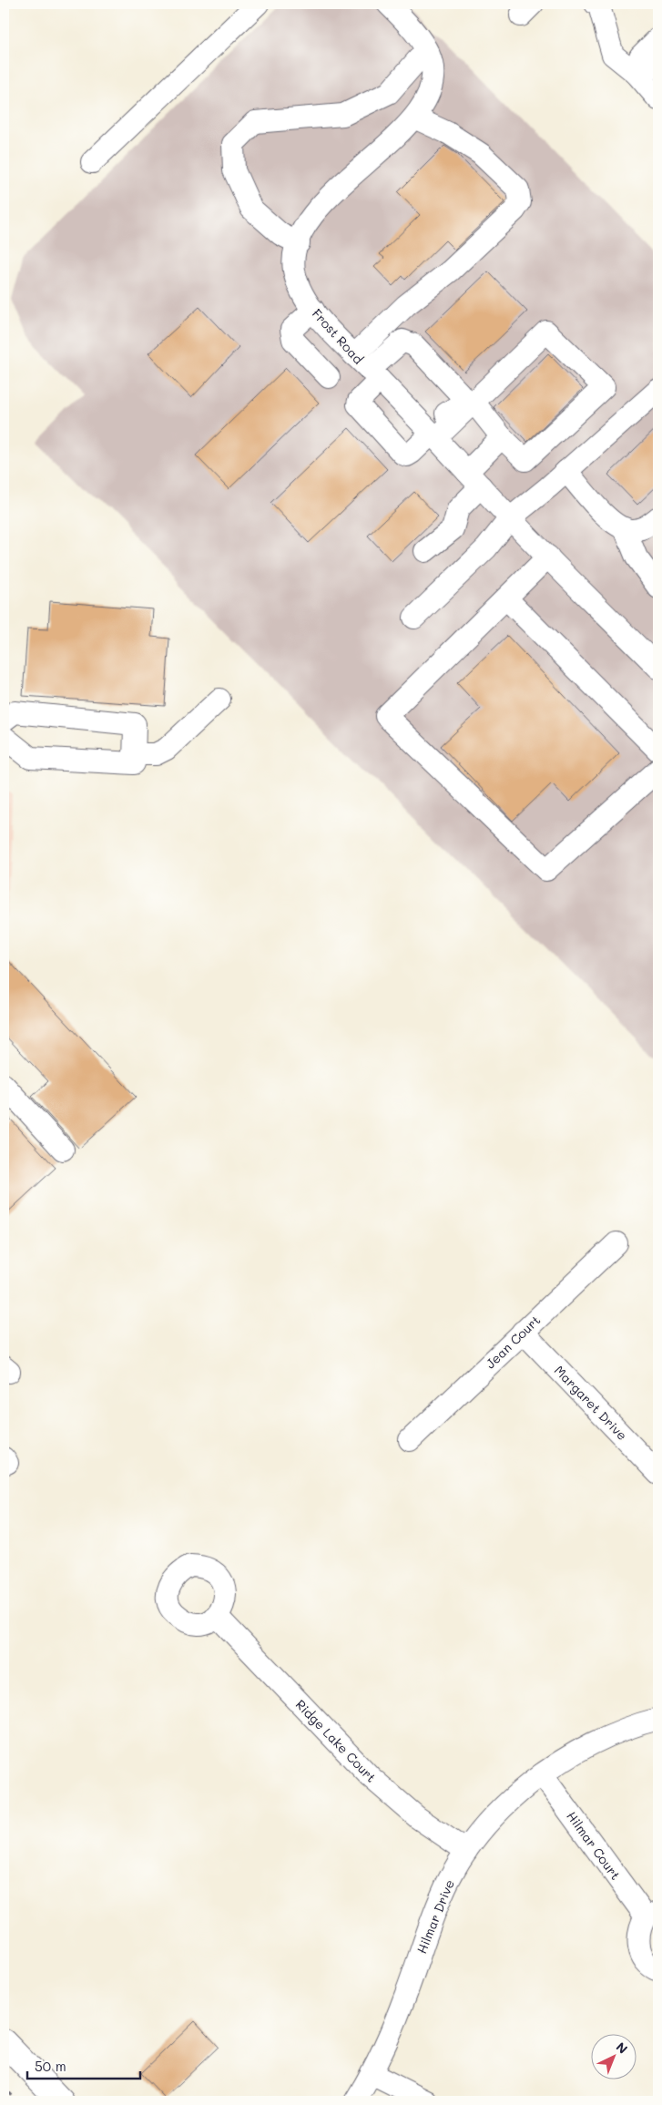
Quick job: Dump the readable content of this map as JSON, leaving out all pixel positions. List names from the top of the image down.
{
  "streets": {
    "street": [
      "Frost Road",
      "Jean Court",
      "Margaret Drive",
      "Ridge Lake Court",
      "Hilmar Court",
      "Hilmar Drive"
    ]
  },
  "crossings": [
    ["Jean Court", "Margaret Drive"],
    ["Ridge Lake Court", "Hilmar Drive"],
    ["Hilmar Court", "Hilmar Drive"]
  ],
  "scale_bar": "50 m",
  "north": "top right"
}
